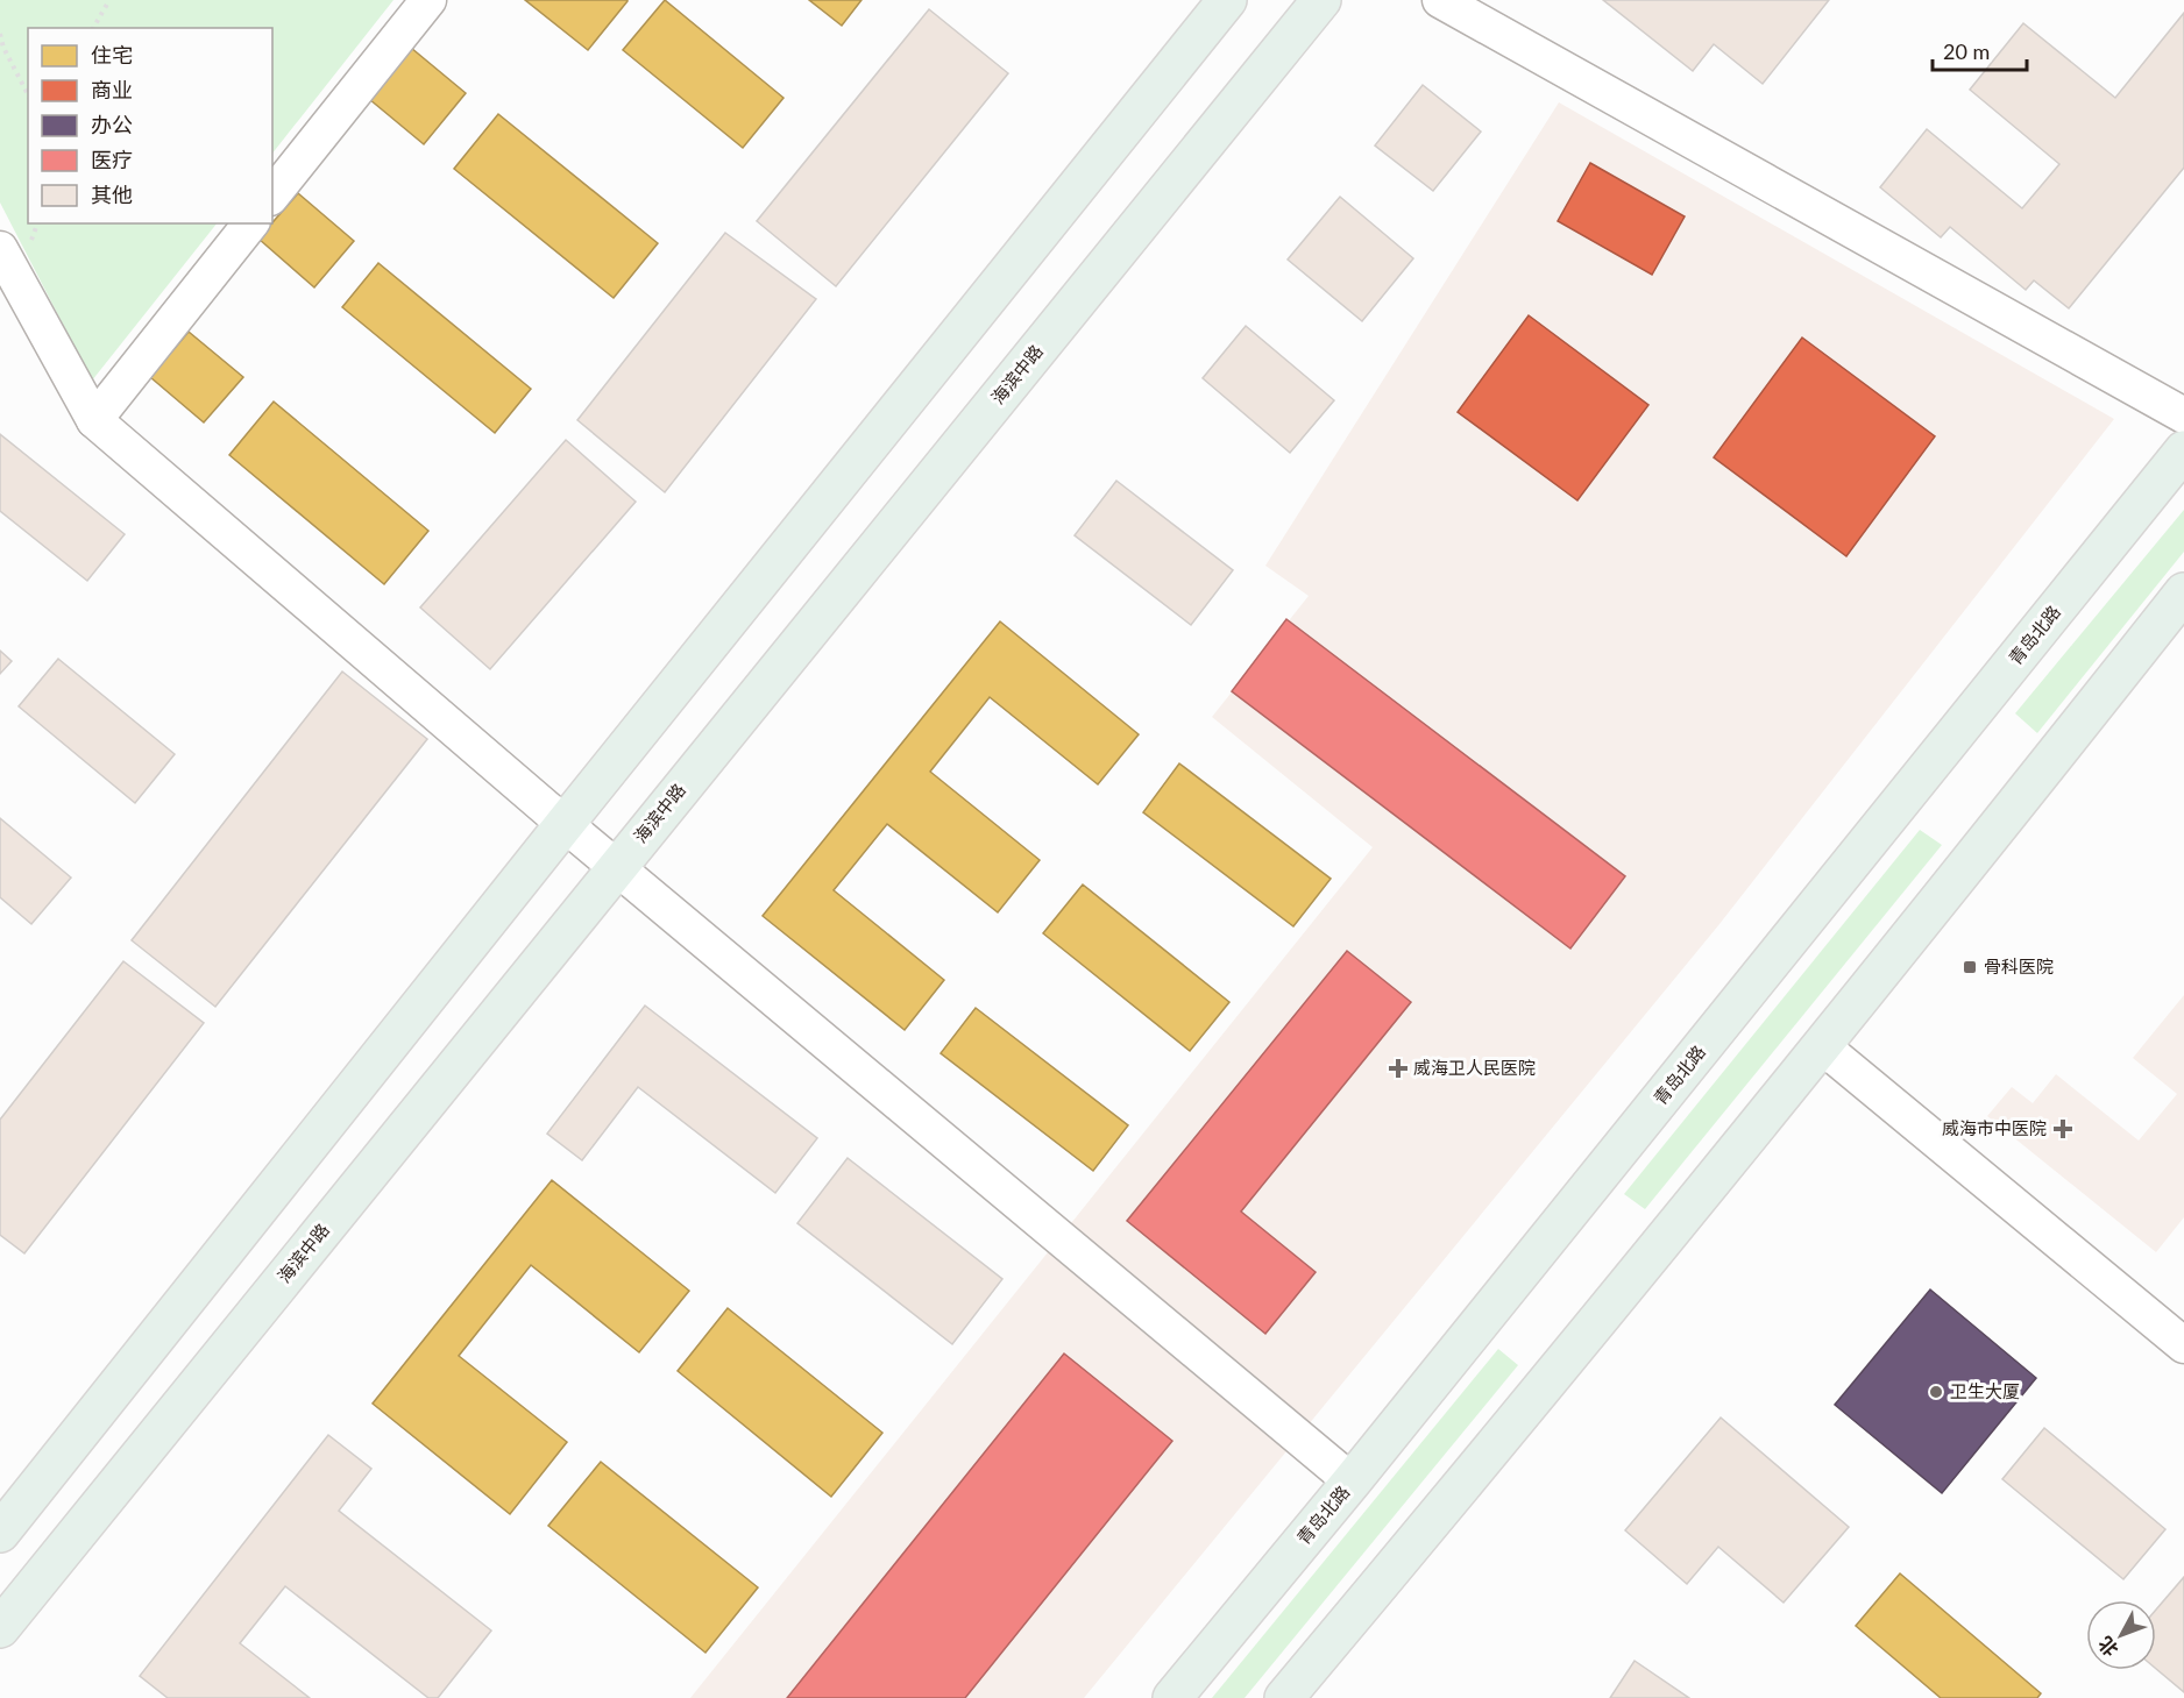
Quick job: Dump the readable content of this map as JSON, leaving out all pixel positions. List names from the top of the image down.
{
  "streets": {
    "main road": ["海滨中路", "青岛北路"]
  },
  "places": {
    "transit": ["骨科医院"],
    "health": ["威海卫人民医院", "威海市中医院"],
    "other": ["卫生大厦"]
  },
  "legend": [
    "住宅",
    "商业",
    "办公",
    "医疗",
    "其他"
  ],
  "scale_bar": "20 m",
  "north": "bottom left"
}
